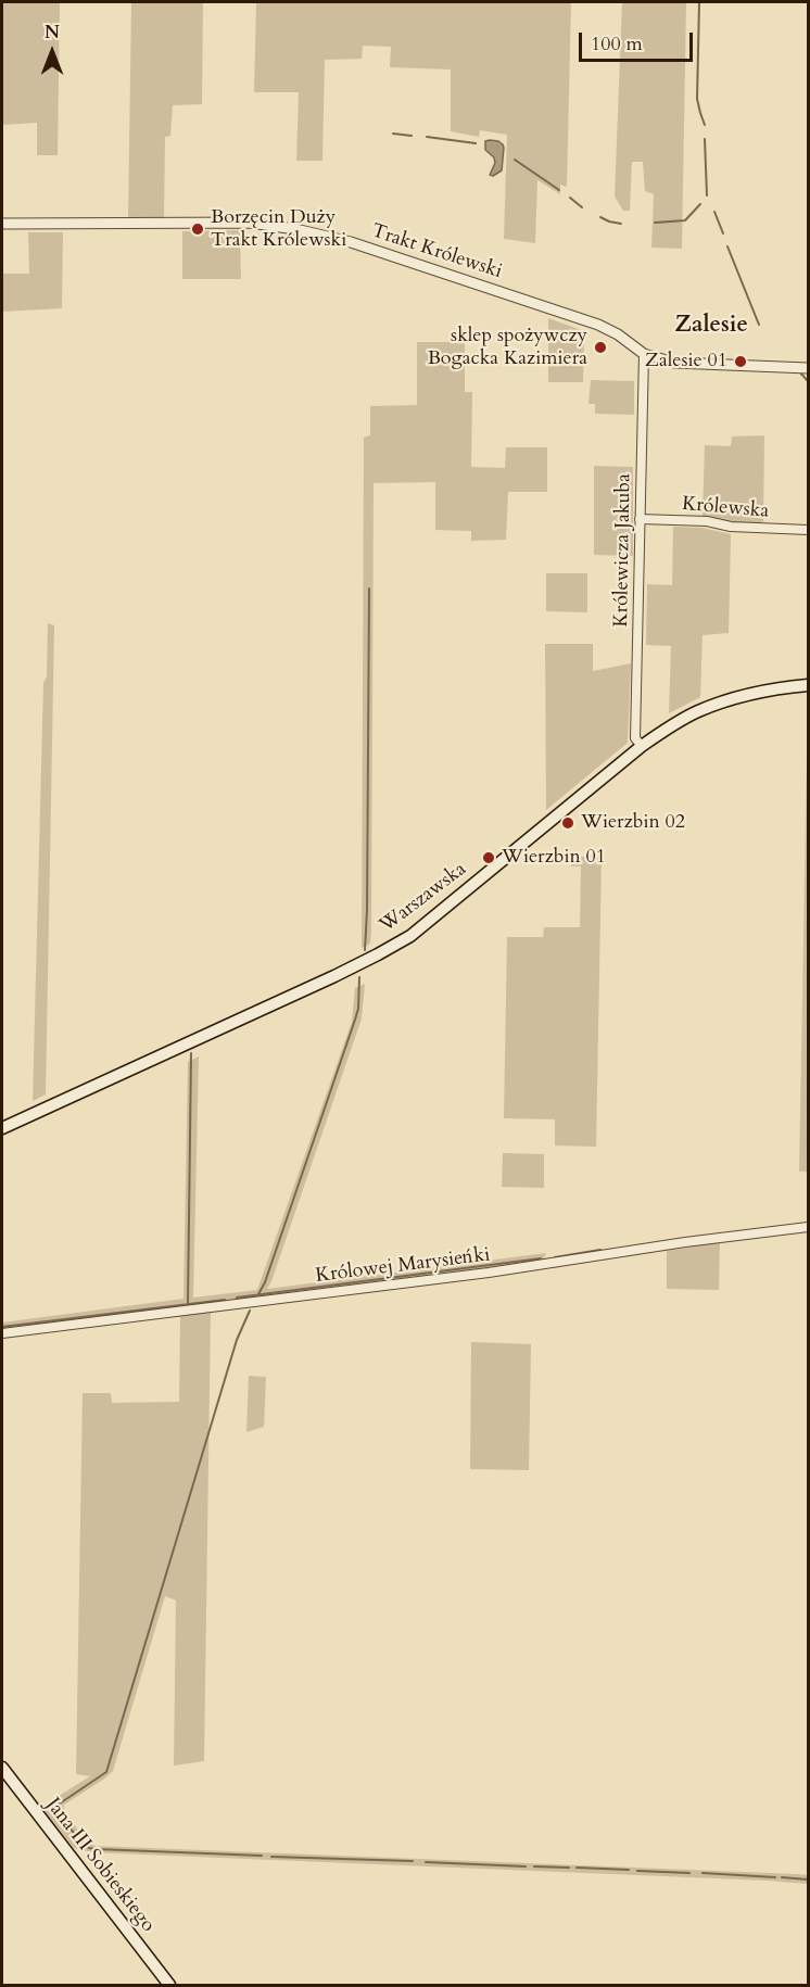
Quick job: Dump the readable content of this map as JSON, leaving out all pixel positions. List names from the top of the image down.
{
  "streets": {
    "main road": ["Warszawska", "Jana III Sobieskiego"],
    "street": [
      "Trakt Królewski",
      "Królewska",
      "Królewicza Jakuba",
      "Królowej Marysieńki"
    ]
  },
  "crossings": [
    ["Trakt Królewski", "Królewicza Jakuba"],
    ["Królewska", "Królewicza Jakuba"],
    ["Królewicza Jakuba", "Warszawska"]
  ],
  "districts": ["Zalesie"],
  "places": [
    "Borzęcin Duży Trakt Królewski",
    "sklep spożywczy Bogacka Kazimiera",
    "Zalesie 01",
    "Wierzbin 02",
    "Wierzbin 01"
  ],
  "scale_bar": "100 m",
  "north": "top"
}
